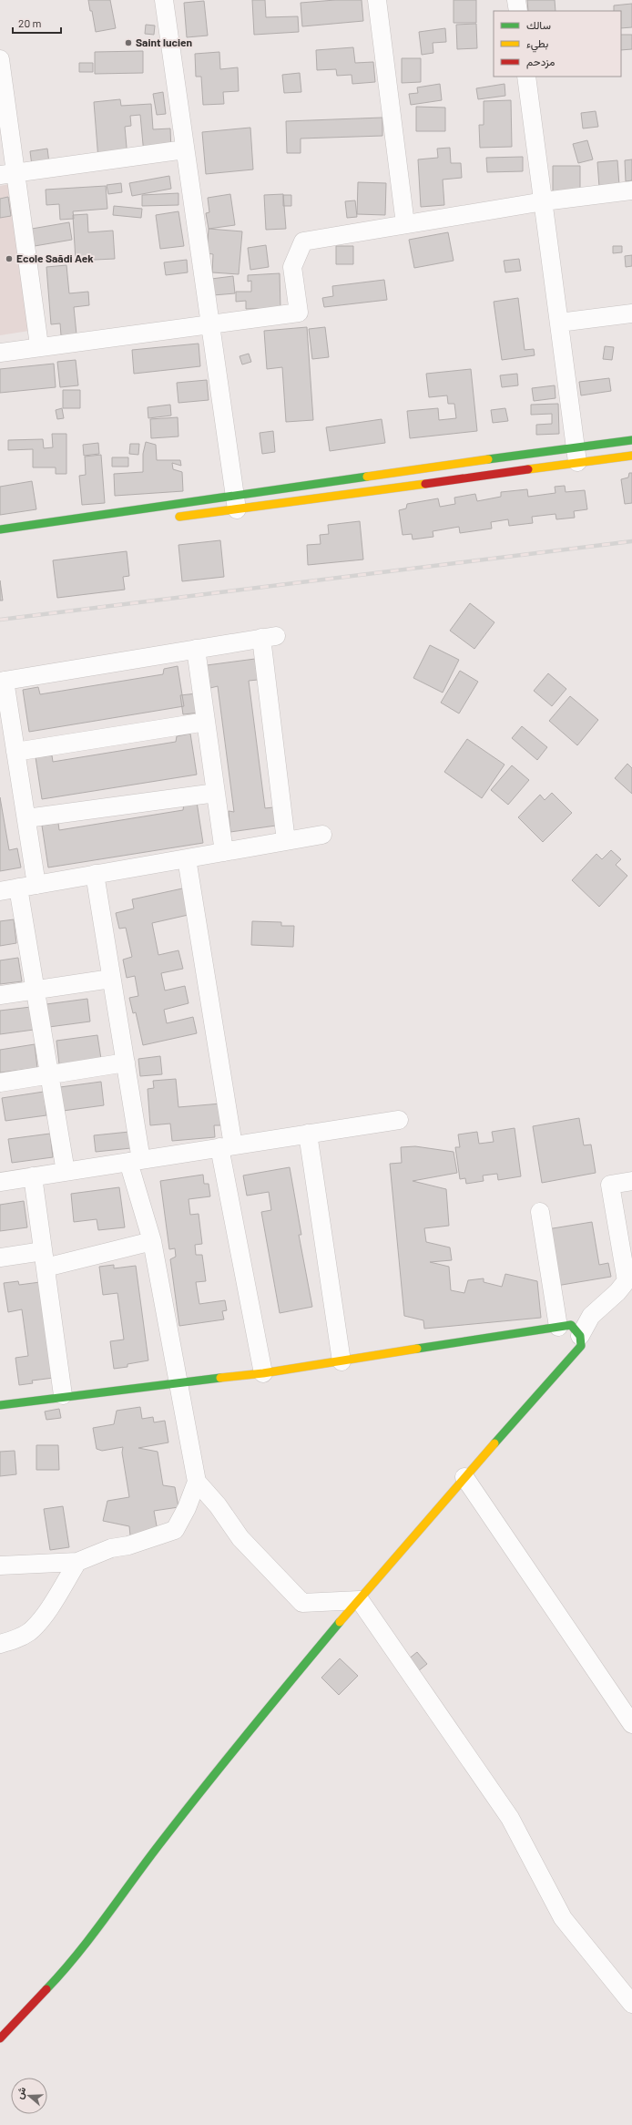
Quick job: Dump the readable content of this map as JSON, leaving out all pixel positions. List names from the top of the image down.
{
  "places": ["Saint lucien", "Ecole Saãdi Aek"],
  "legend": ["سالك", "بطيء", "مزدحم"],
  "scale_bar": "20 m",
  "north": "left"
}
